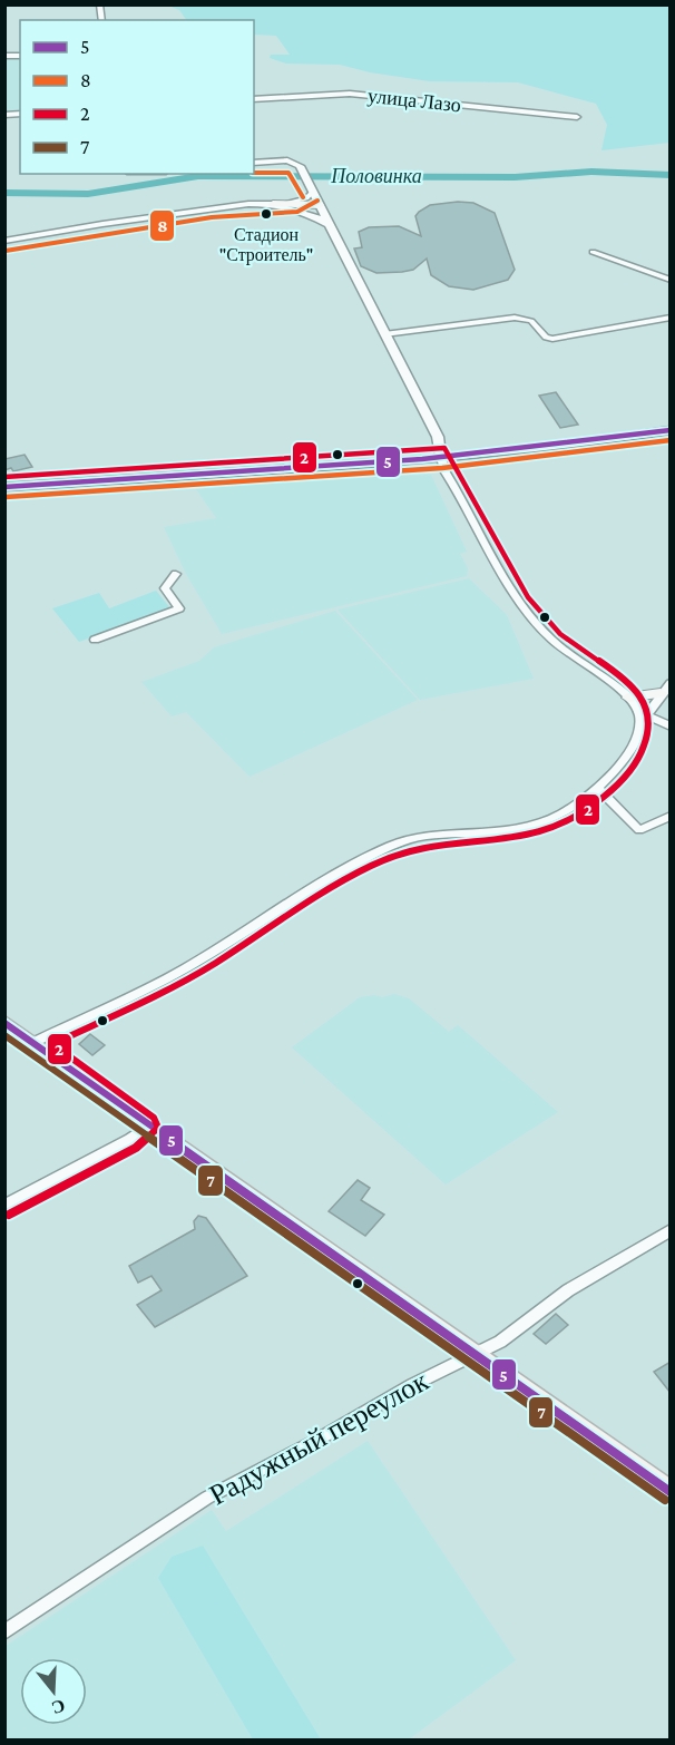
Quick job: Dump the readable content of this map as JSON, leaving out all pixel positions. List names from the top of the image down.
{
  "streets": {
    "street": ["улица Лазо", "Радужный переулок"]
  },
  "water": ["Половинка"],
  "places": ["Стадион \"Строитель\""],
  "lines": [
    "transit line 8",
    "transit line 5",
    "transit line 2",
    "transit line 7"
  ],
  "legend": [
    "5",
    "8",
    "2",
    "7"
  ],
  "north": "bottom"
}
